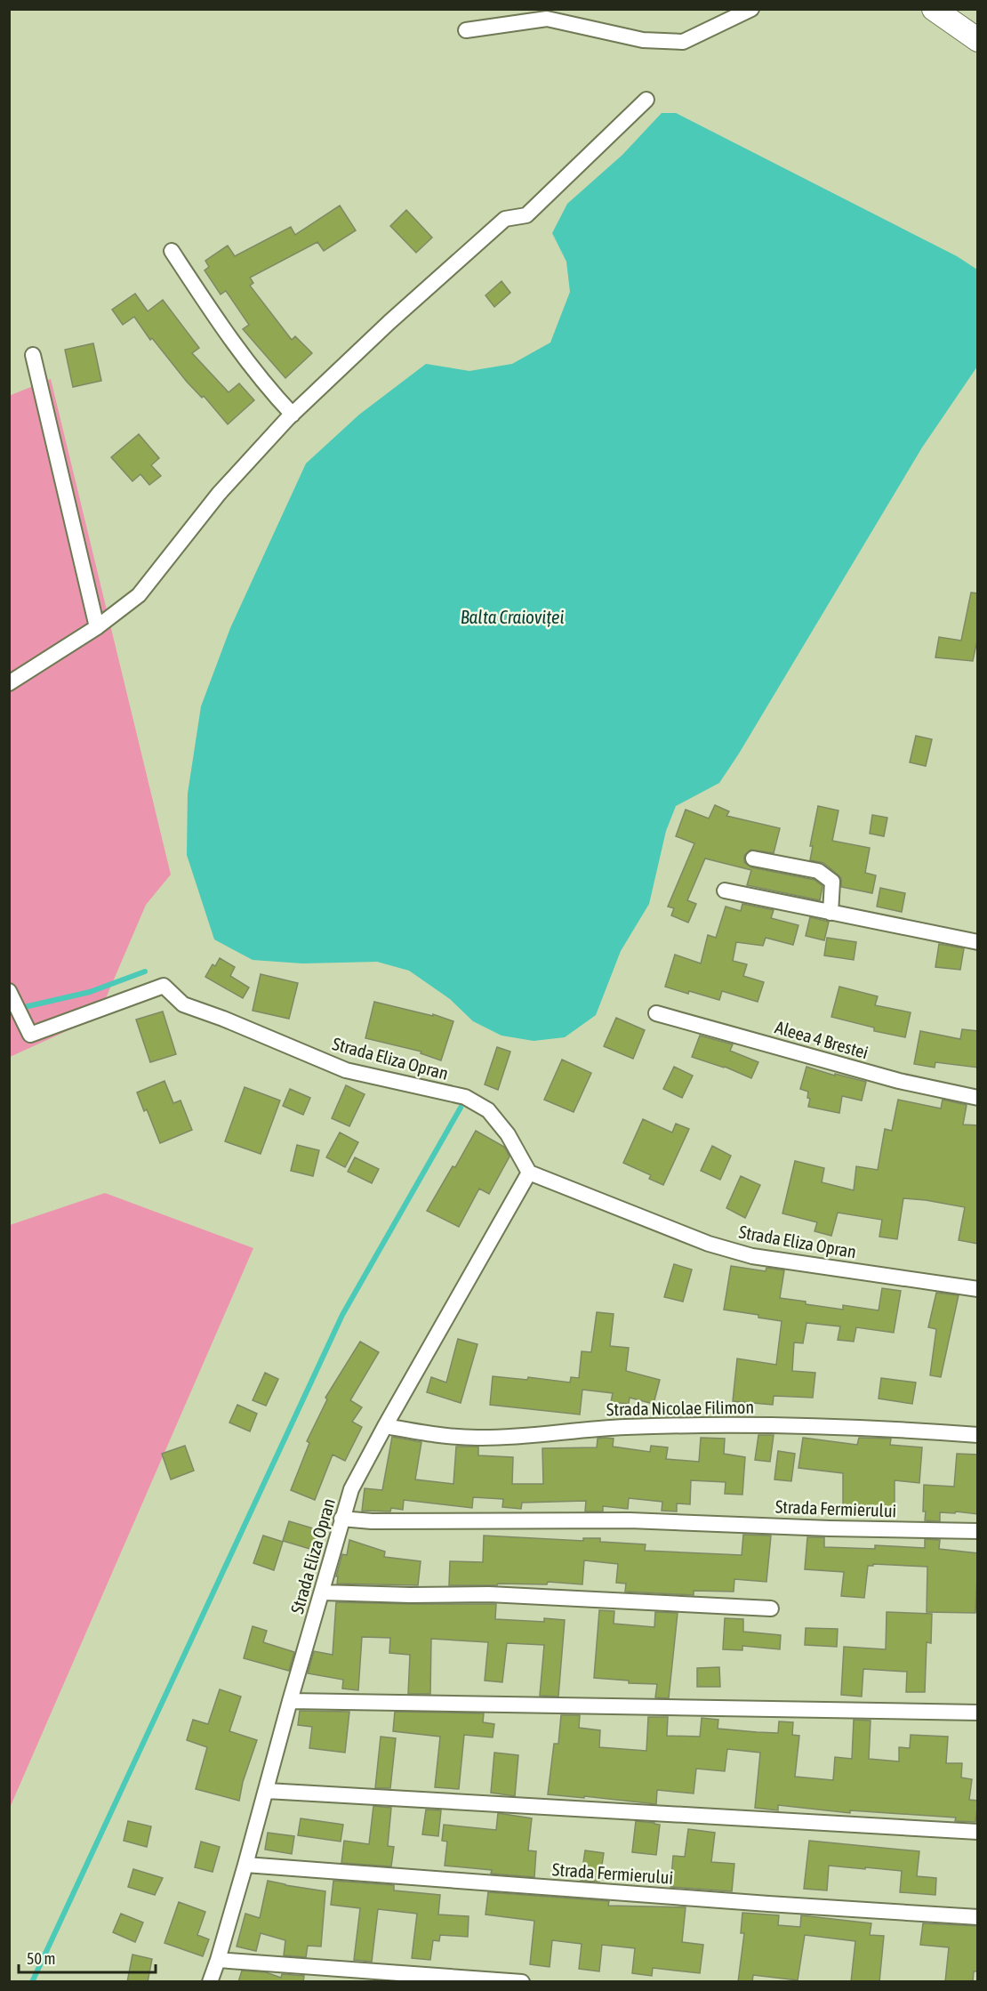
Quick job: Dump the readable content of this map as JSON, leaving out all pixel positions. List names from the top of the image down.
{
  "streets": {
    "street": [
      "Aleea 4 Brestei",
      "Strada Eliza Opran",
      "Strada Nicolae Filimon",
      "Strada Fermierului"
    ]
  },
  "crossings": [
    ["Strada Eliza Opran", "Strada Nicolae Filimon"],
    ["Strada Eliza Opran", "Strada Fermierului"]
  ],
  "water": ["Balta Craioviței"],
  "scale_bar": "50 m"
}
